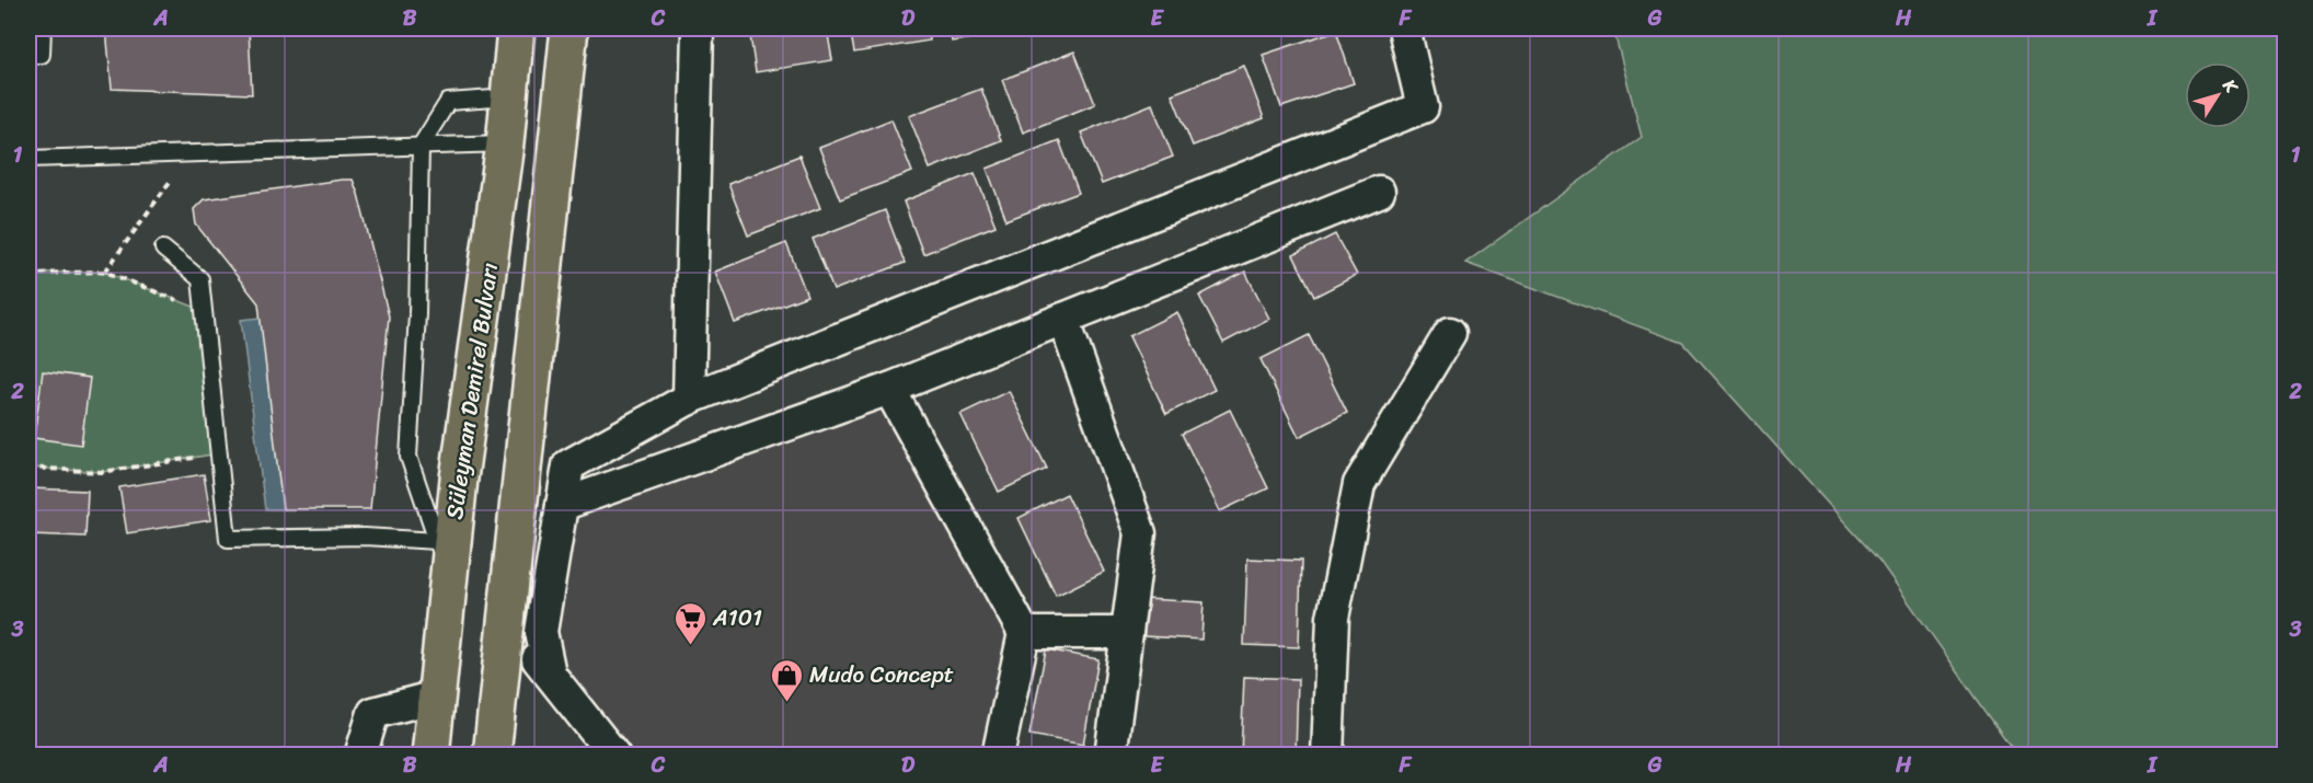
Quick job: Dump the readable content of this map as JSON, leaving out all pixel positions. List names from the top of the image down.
{
  "streets": {
    "highway": ["Süleyman Demirel Bulvarı"]
  },
  "places": {
    "supermarket": ["A101"],
    "shop": ["Mudo Concept"]
  },
  "north": "top right",
  "grid": {
    "columns": [
      "A",
      "B",
      "C",
      "D",
      "E",
      "F",
      "G",
      "H",
      "I"
    ],
    "rows": ["1", "2", "3"]
  }
}
